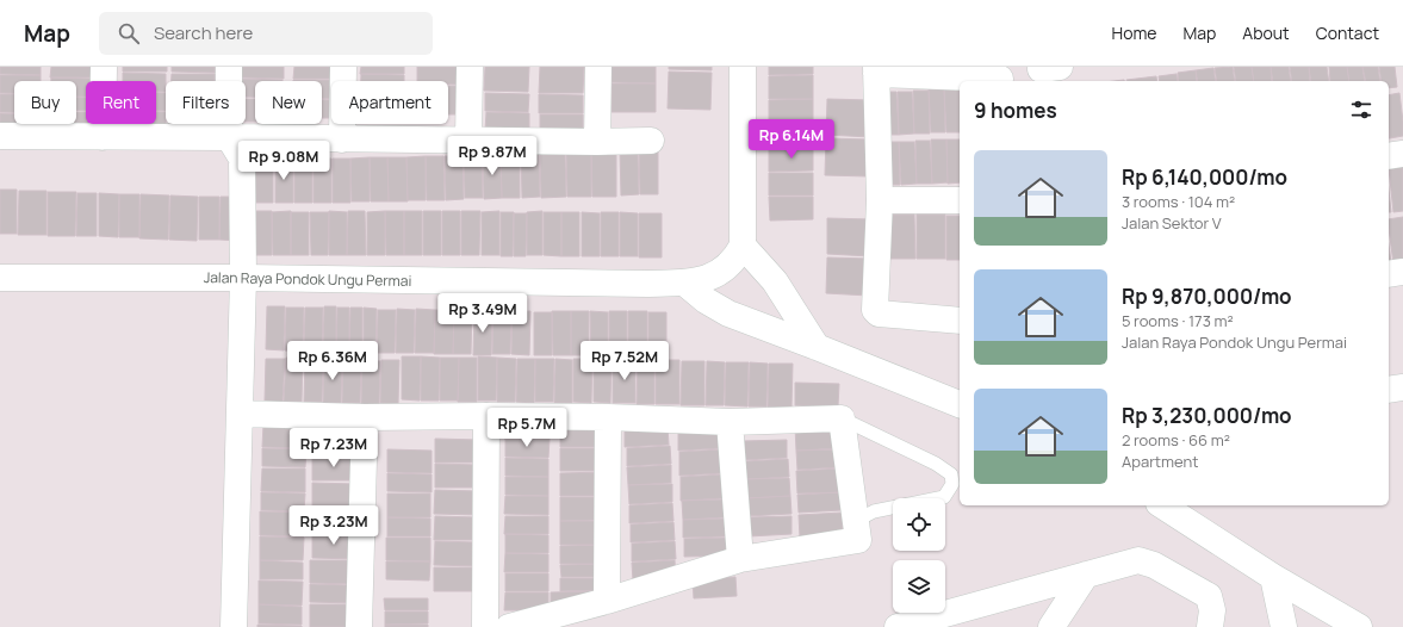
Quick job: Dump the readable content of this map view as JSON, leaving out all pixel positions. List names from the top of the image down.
{
  "streets": {
    "street": ["Jalan Raya Pondok Ungu Permai"]
  },
  "page": {
    "header": "Map",
    "search": "Search here",
    "nav": [
      "Home",
      "Map",
      "About",
      "Contact"
    ],
    "chip": [
      "Buy",
      "Rent",
      "Filters",
      "New",
      "Apartment"
    ],
    "heading": "9 homes",
    "price": [
      "Rp 6.14M",
      "Rp 9.87M",
      "Rp 9.08M",
      "Rp 3.49M",
      "Rp 6.36M",
      "Rp 7.52M",
      "Rp 5.7M",
      "Rp 7.23M",
      "Rp 3.23M"
    ],
    "list": [
      {
        "name": "Rp 6,140,000/mo",
        "note": "3 rooms · 104 m² · Jalan Sektor V"
      },
      {
        "name": "Rp 9,870,000/mo",
        "note": "5 rooms · 173 m² · Jalan Raya Pondok Ungu Permai"
      },
      {
        "name": "Rp 3,230,000/mo",
        "note": "2 rooms · 66 m² · Apartment"
      }
    ]
  }
}
